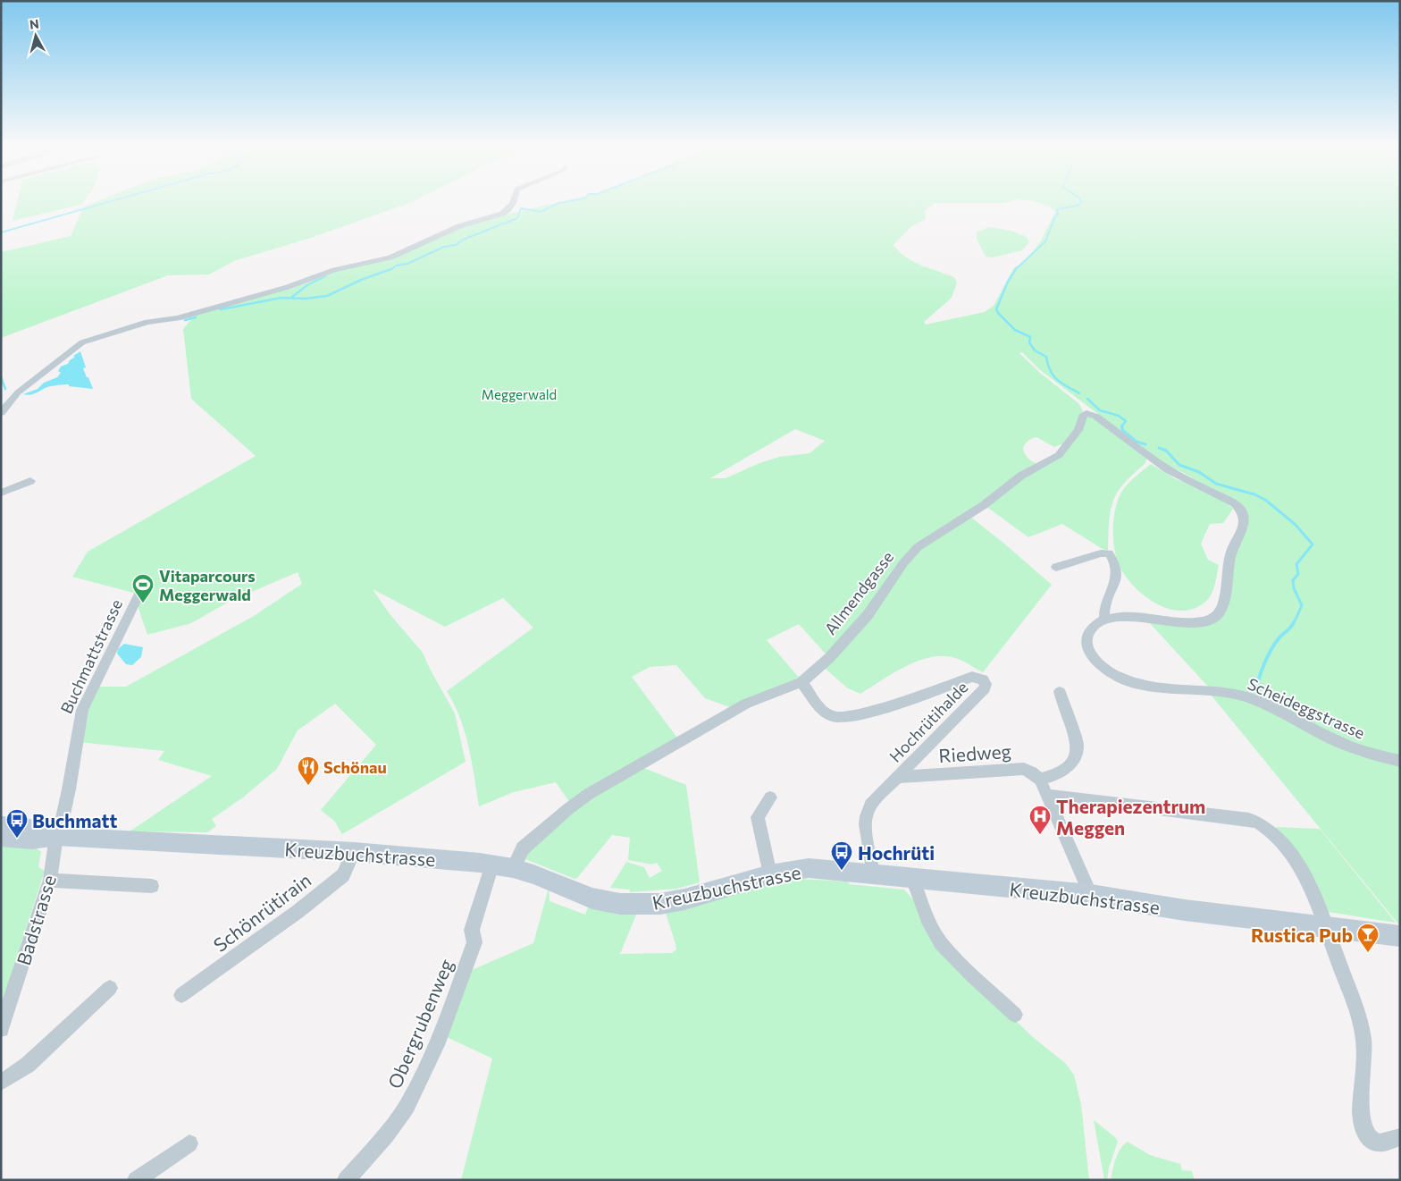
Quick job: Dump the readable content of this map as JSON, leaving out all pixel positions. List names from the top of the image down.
{
  "streets": {
    "street": [
      "Allmendgasse",
      "Buchmattstrasse",
      "Scheideggstrasse",
      "Hochrütihalde",
      "Riedweg",
      "Kreuzbuchstrasse",
      "Schönrütirain",
      "Badstrasse",
      "Obergrubenweg"
    ]
  },
  "crossings": [
    ["Allmendgasse", "Scheideggstrasse"],
    ["Allmendgasse", "Hochrütihalde"],
    ["Allmendgasse", "Kreuzbuchstrasse"],
    ["Buchmattstrasse", "Kreuzbuchstrasse"],
    ["Buchmattstrasse", "Badstrasse"],
    ["Hochrütihalde", "Riedweg"],
    ["Hochrütihalde", "Kreuzbuchstrasse"],
    ["Kreuzbuchstrasse", "Schönrütirain"],
    ["Kreuzbuchstrasse", "Badstrasse"],
    ["Kreuzbuchstrasse", "Obergrubenweg"]
  ],
  "parks": ["Meggerwald"],
  "places": {
    "sports": ["Vitaparcours Meggerwald"],
    "restaurant": ["Schönau"],
    "hospital": ["Therapiezentrum Meggen"],
    "bus stop": ["Buchmatt", "Hochrüti"],
    "bar": ["Rustica Pub"]
  },
  "north": "top"
}
